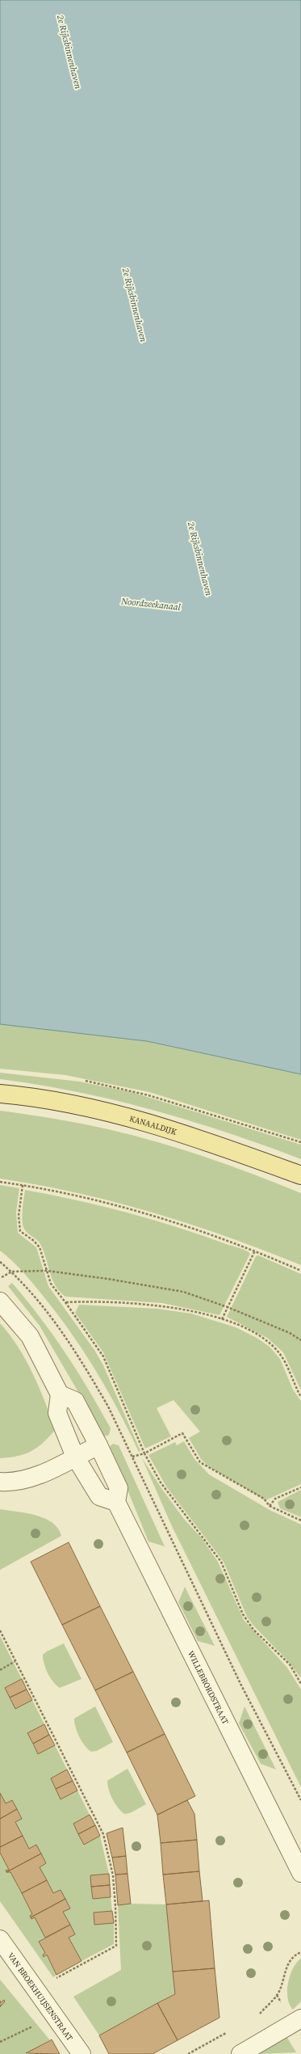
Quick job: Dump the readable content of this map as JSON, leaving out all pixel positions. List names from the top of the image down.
{
  "streets": {
    "main road": ["KANAALDIJK"],
    "street": ["WILLEBRORDSTRAAT", "VAN BROEKHUIJSENSTRAAT"]
  },
  "water": ["2e Rijksbinnenhaven", "Noordzeekanaal"]
}
